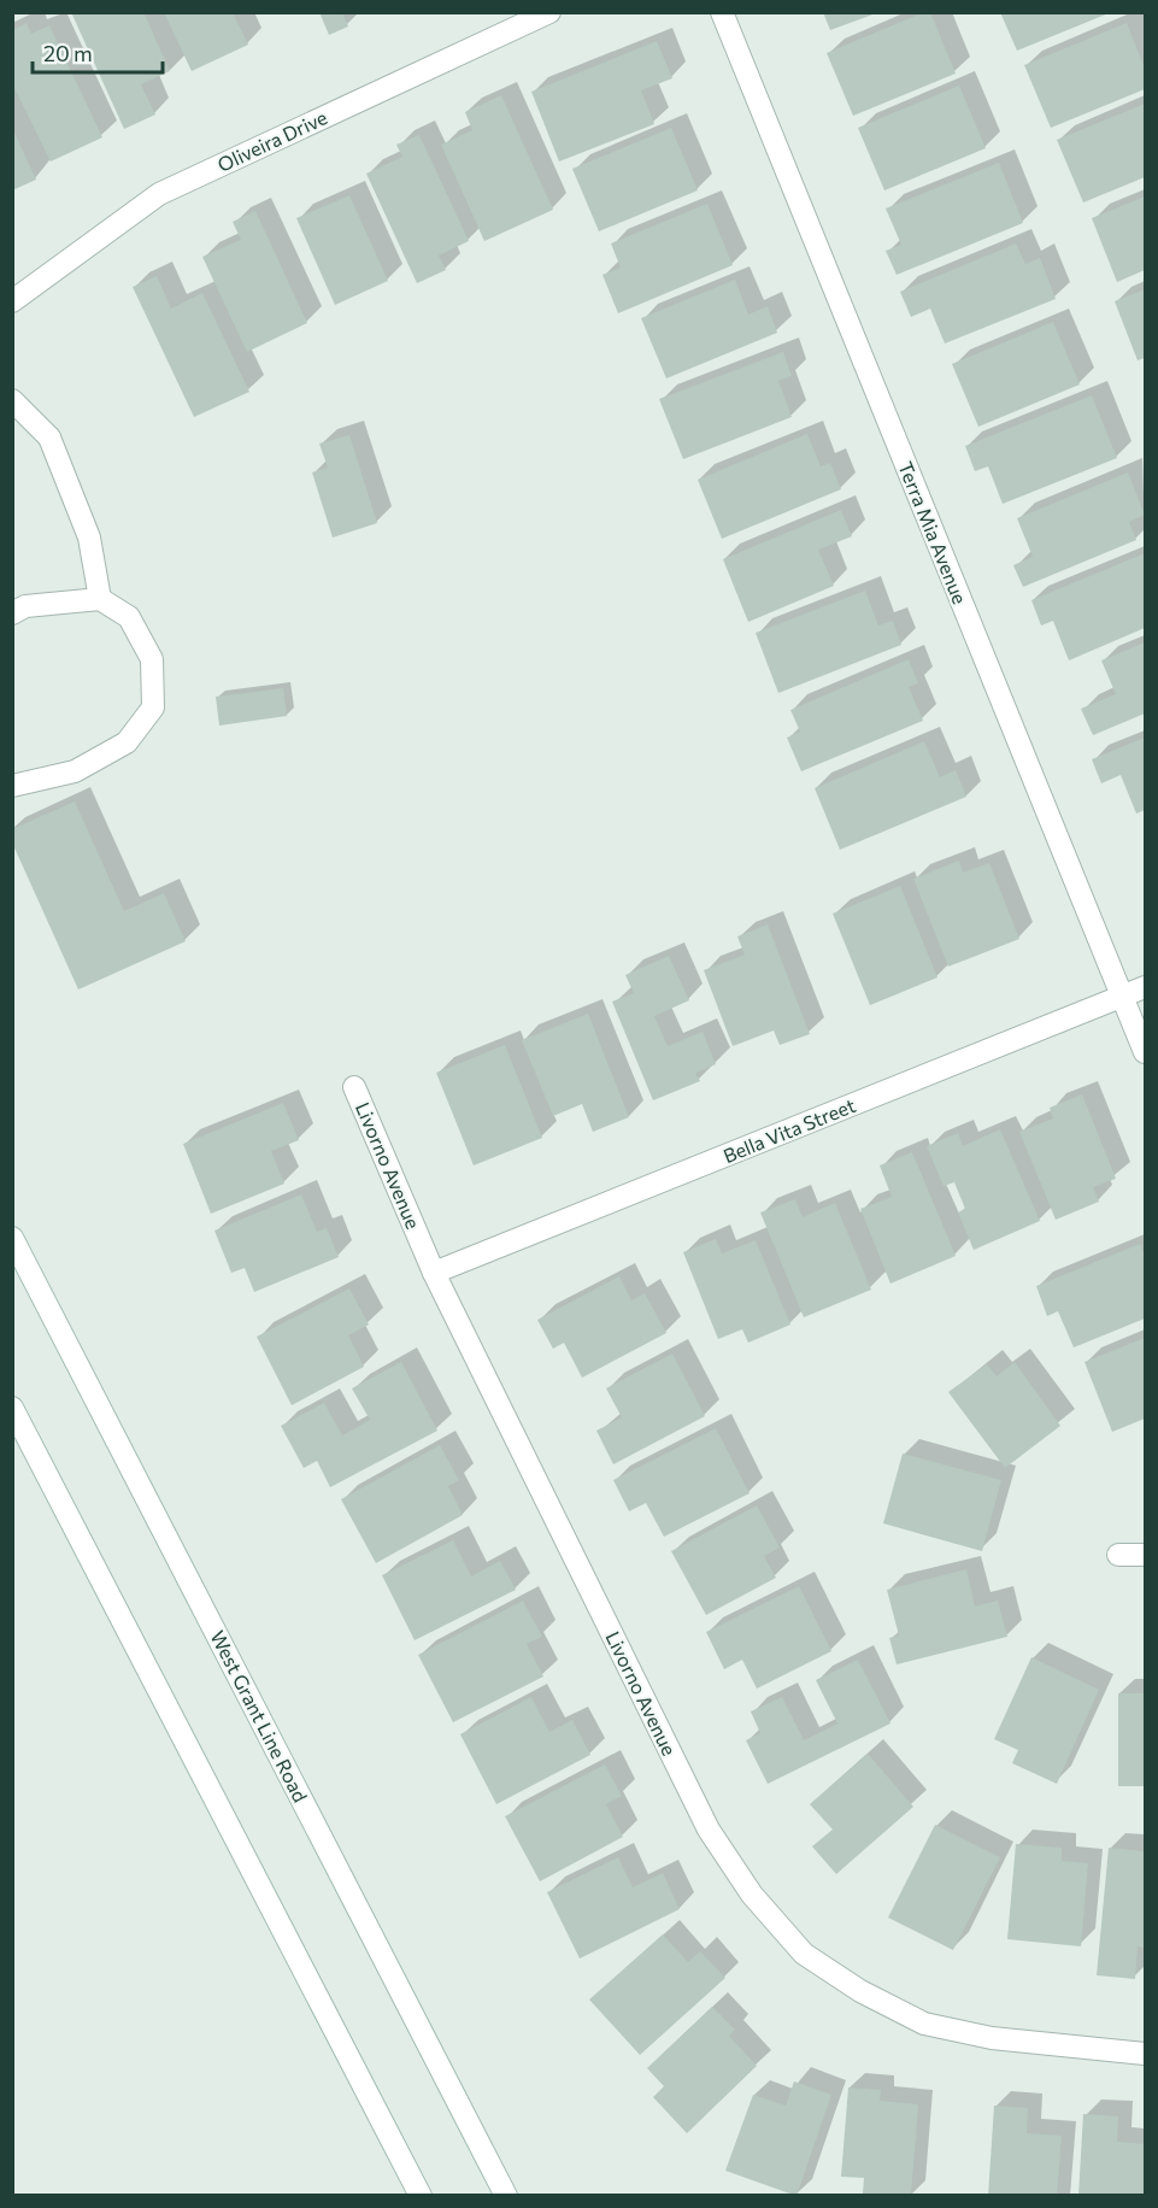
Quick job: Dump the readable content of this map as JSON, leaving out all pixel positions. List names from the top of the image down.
{
  "streets": {
    "street": [
      "Oliveira Drive",
      "Terra Mia Avenue",
      "Bella Vita Street",
      "Livorno Avenue",
      "West Grant Line Road"
    ]
  },
  "crossings": [
    ["Terra Mia Avenue", "Bella Vita Street"],
    ["Bella Vita Street", "Livorno Avenue"]
  ],
  "scale_bar": "20 m"
}
